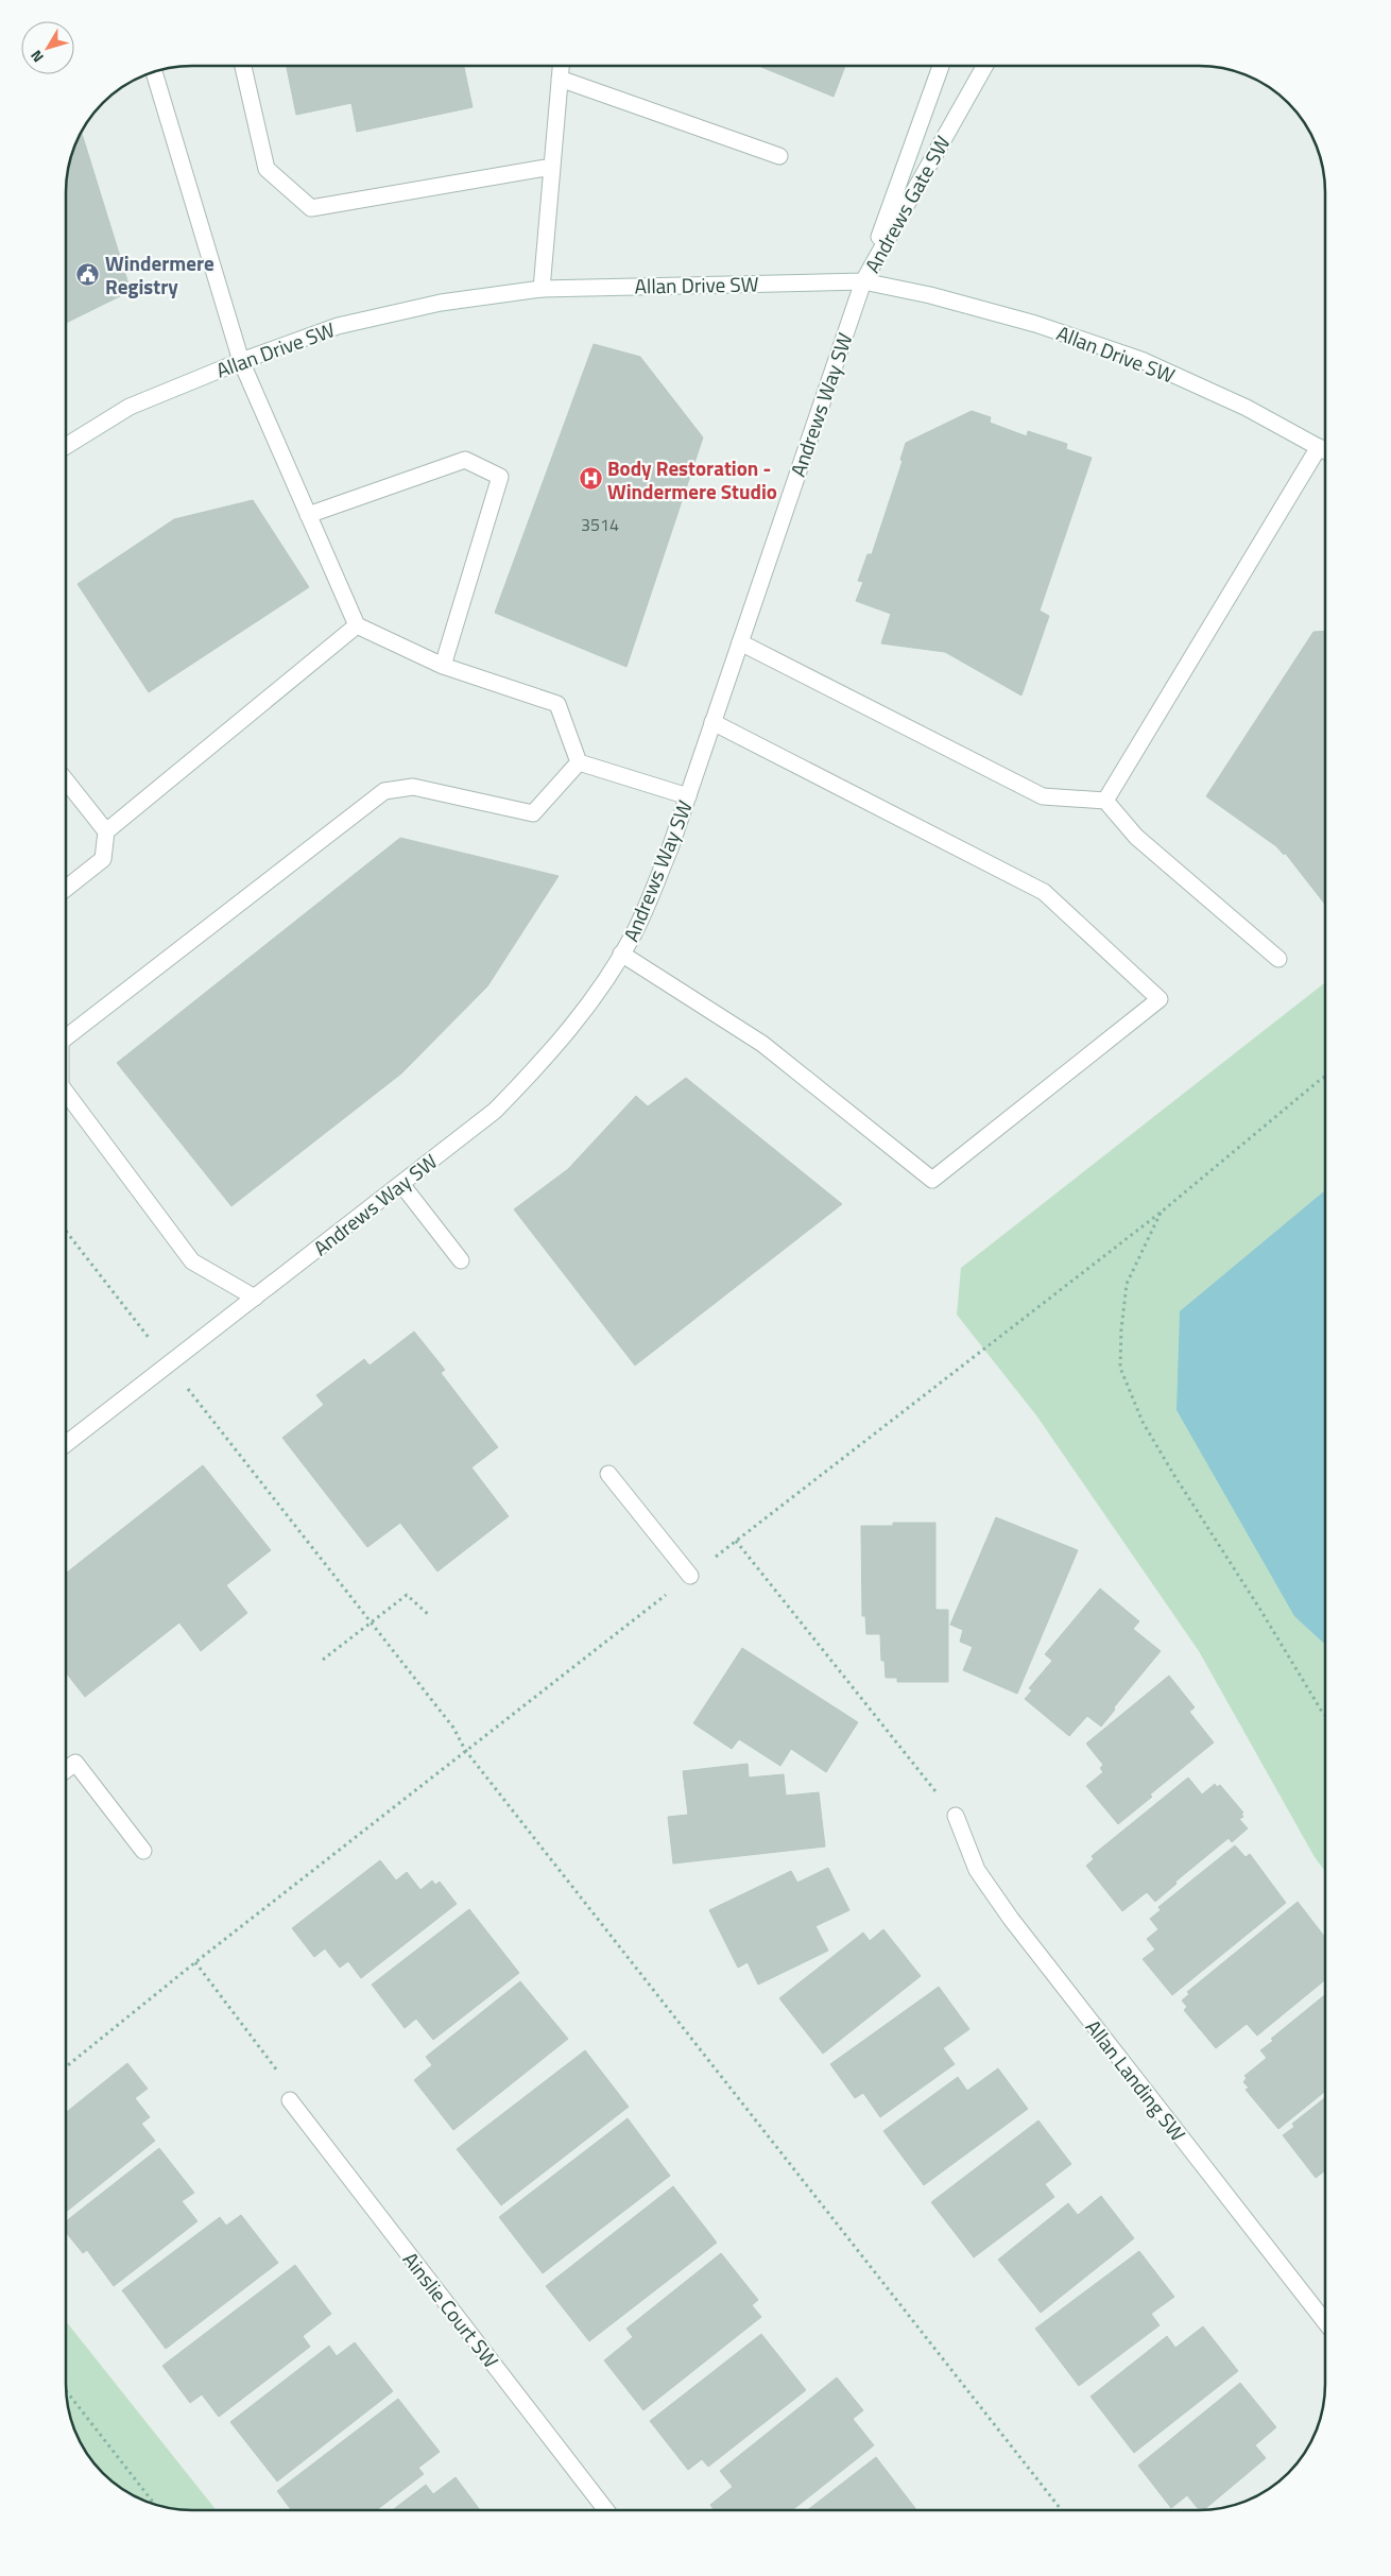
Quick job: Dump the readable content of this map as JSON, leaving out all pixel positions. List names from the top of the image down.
{
  "streets": {
    "street": [
      "Andrews Gate SW",
      "Allan Drive SW",
      "Andrews Way SW",
      "Allan Landing SW",
      "Ainslie Court SW"
    ]
  },
  "crossings": [
    ["Andrews Gate SW", "Allan Drive SW"],
    ["Andrews Gate SW", "Andrews Way SW"],
    ["Allan Drive SW", "Andrews Way SW"]
  ],
  "places": {
    "public building": ["Windermere Registry"],
    "hospital": ["Body Restoration - Windermere Studio"]
  },
  "house_numbers": ["3514"],
  "north": "bottom left"
}
